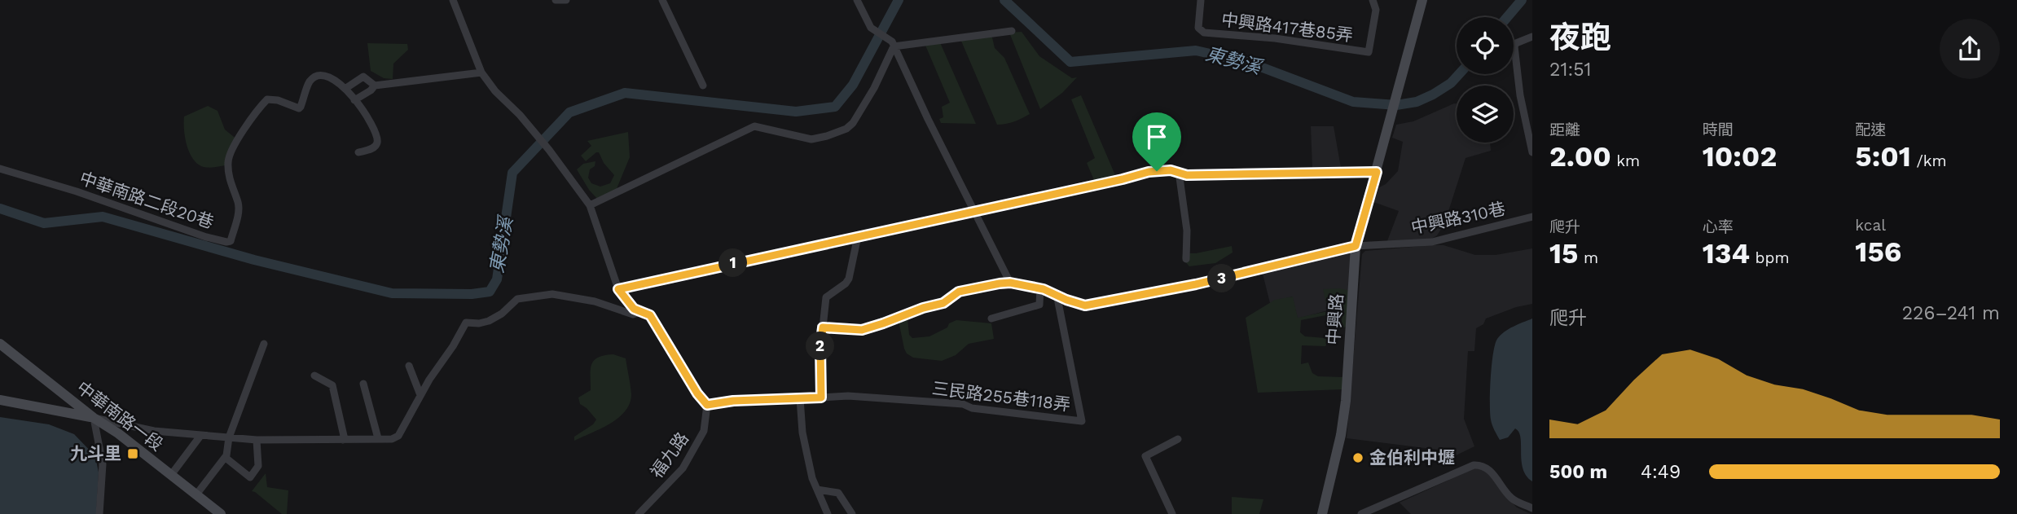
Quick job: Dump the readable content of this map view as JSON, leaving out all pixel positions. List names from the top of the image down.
{
  "streets": {
    "street": [
      "中興路417巷85弄",
      "中華南路二段20巷",
      "中興路310巷",
      "中興路",
      "三民路255巷118弄",
      "中華南路一段",
      "福九路"
    ]
  },
  "crossings": [
    ["中興路310巷", "中興路"],
    ["中興路310巷", "三民路255巷118弄"]
  ],
  "water": ["東勢溪"],
  "places": {
    "transit": ["九斗里"],
    "other": ["金伯利中壢"]
  },
  "page": {
    "heading": ["夜跑", "21:51"],
    "stats": [
      ["距離", "2.00 km"],
      ["時間", "10:02"],
      ["配速", "5:01 /km"],
      ["爬升", "15 m"],
      ["心率", "134 bpm"],
      ["kcal", "156"]
    ],
    "pins": ["1", "3", "2"],
    "chart": ["爬升", "226–241 m"],
    "list": [
      {
        "name": "500 m",
        "note": "4:49"
      }
    ]
  }
}
